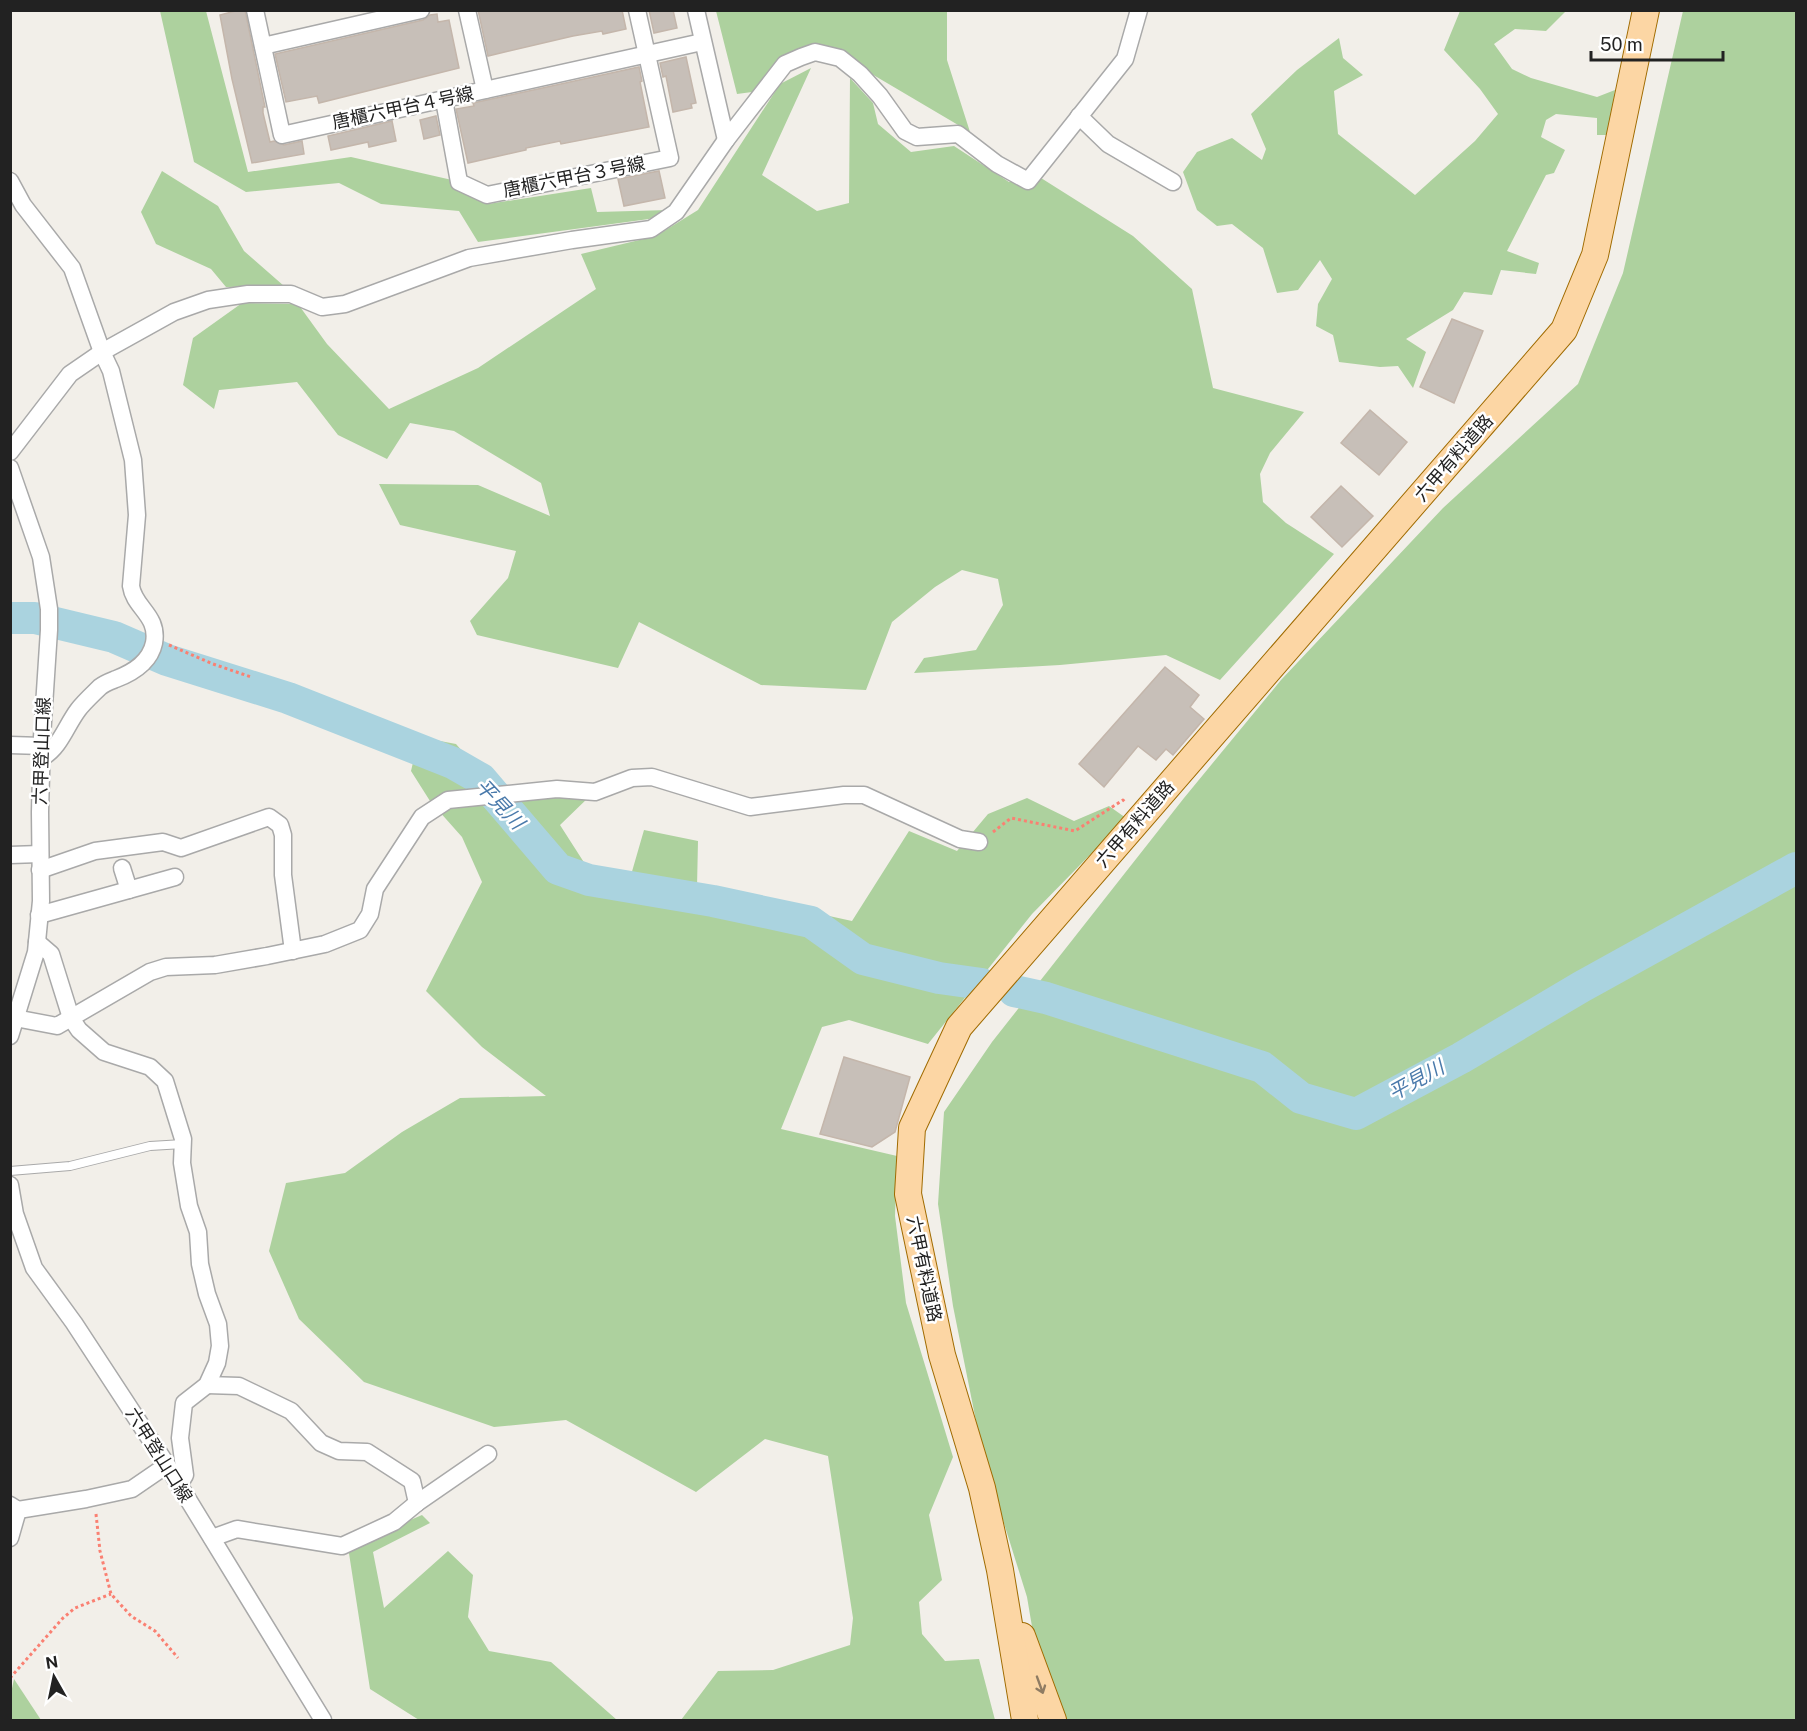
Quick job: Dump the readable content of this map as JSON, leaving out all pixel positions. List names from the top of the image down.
{
  "streets": {
    "main road": ["六甲有料道路"],
    "street": ["唐櫃六甲台４号線", "唐櫃六甲台３号線", "六甲登山口線"]
  },
  "crossings": [
    ["唐櫃六甲台４号線", "唐櫃六甲台３号線"]
  ],
  "water": ["平見川"],
  "scale_bar": "50 m",
  "north": "top"
}
